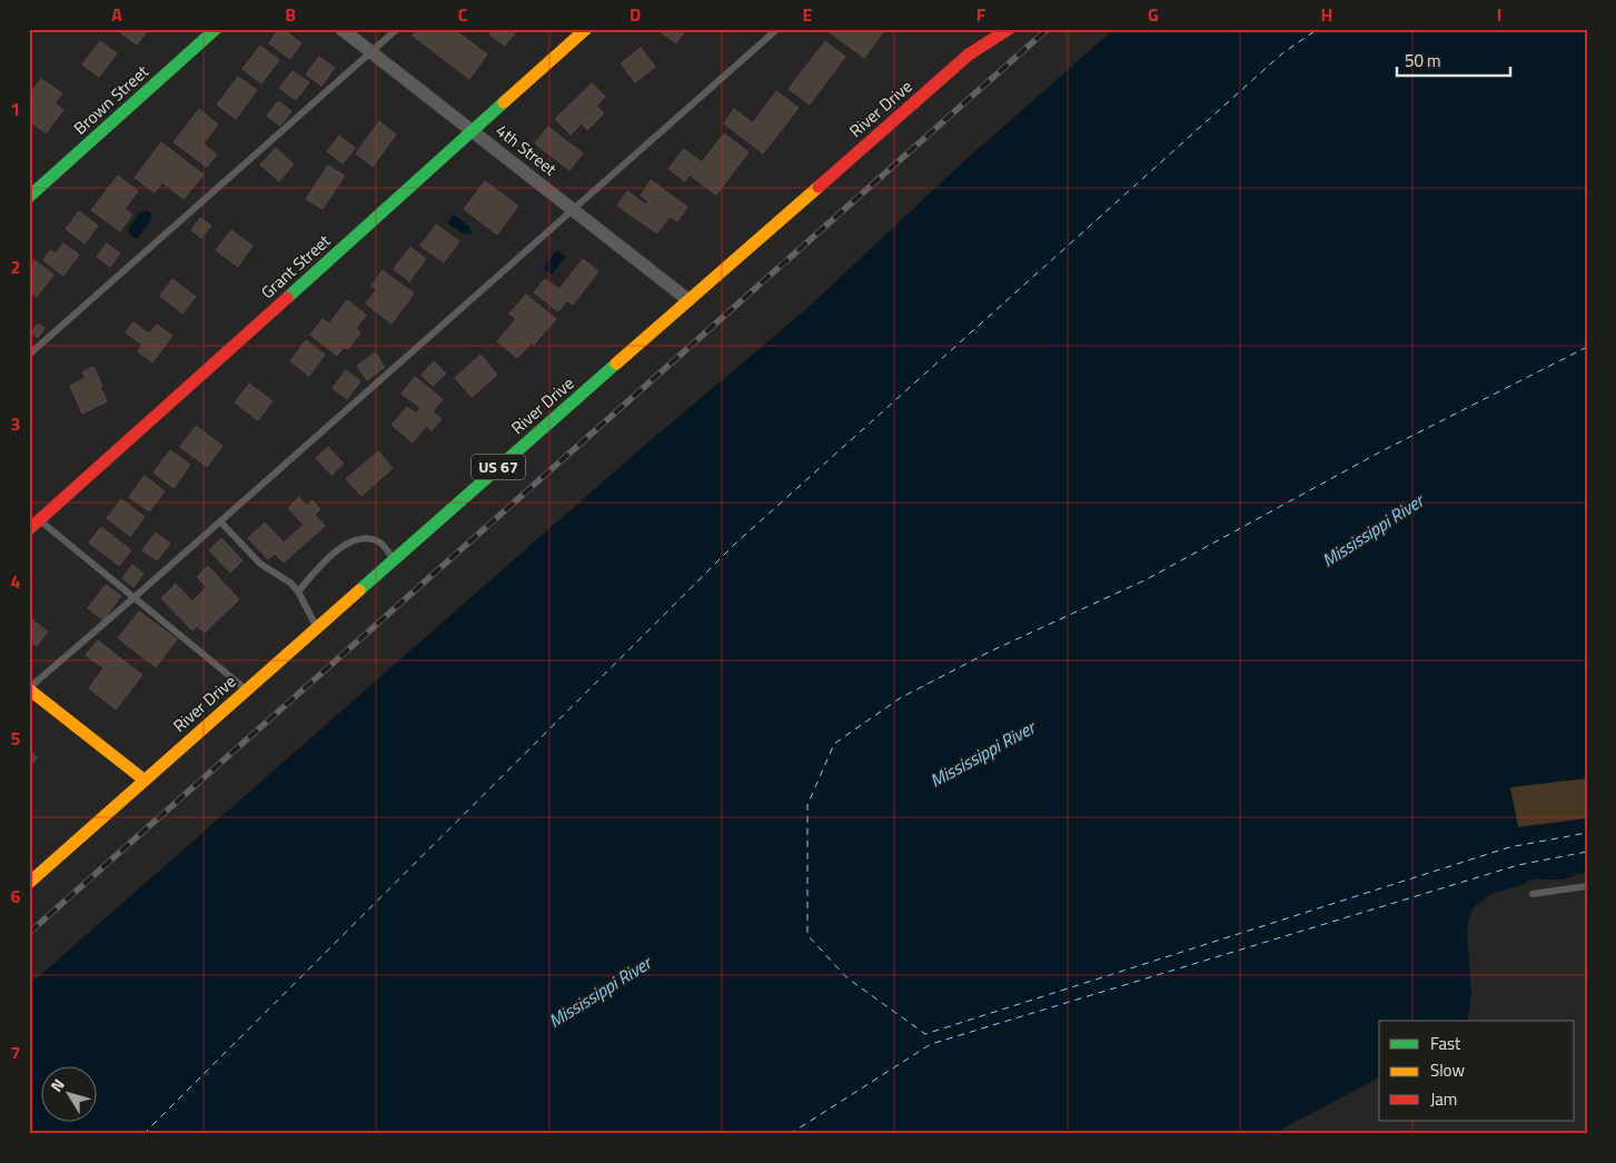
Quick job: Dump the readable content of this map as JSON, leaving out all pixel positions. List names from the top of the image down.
{
  "streets": {
    "main road": [
      "Brown Street",
      "River Drive",
      "Grant Street",
      "US 67"
    ],
    "street": ["4th Street"]
  },
  "crossings": [
    ["River Drive", "4th Street"],
    ["River Drive", "US 67"],
    ["4th Street", "Grant Street"]
  ],
  "water": ["Mississippi River"],
  "legend": ["Fast", "Slow", "Jam"],
  "scale_bar": "50 m",
  "north": "top left",
  "grid": {
    "columns": [
      "A",
      "B",
      "C",
      "D",
      "E",
      "F",
      "G",
      "H",
      "I"
    ],
    "rows": [
      "1",
      "2",
      "3",
      "4",
      "5",
      "6",
      "7"
    ]
  }
}
